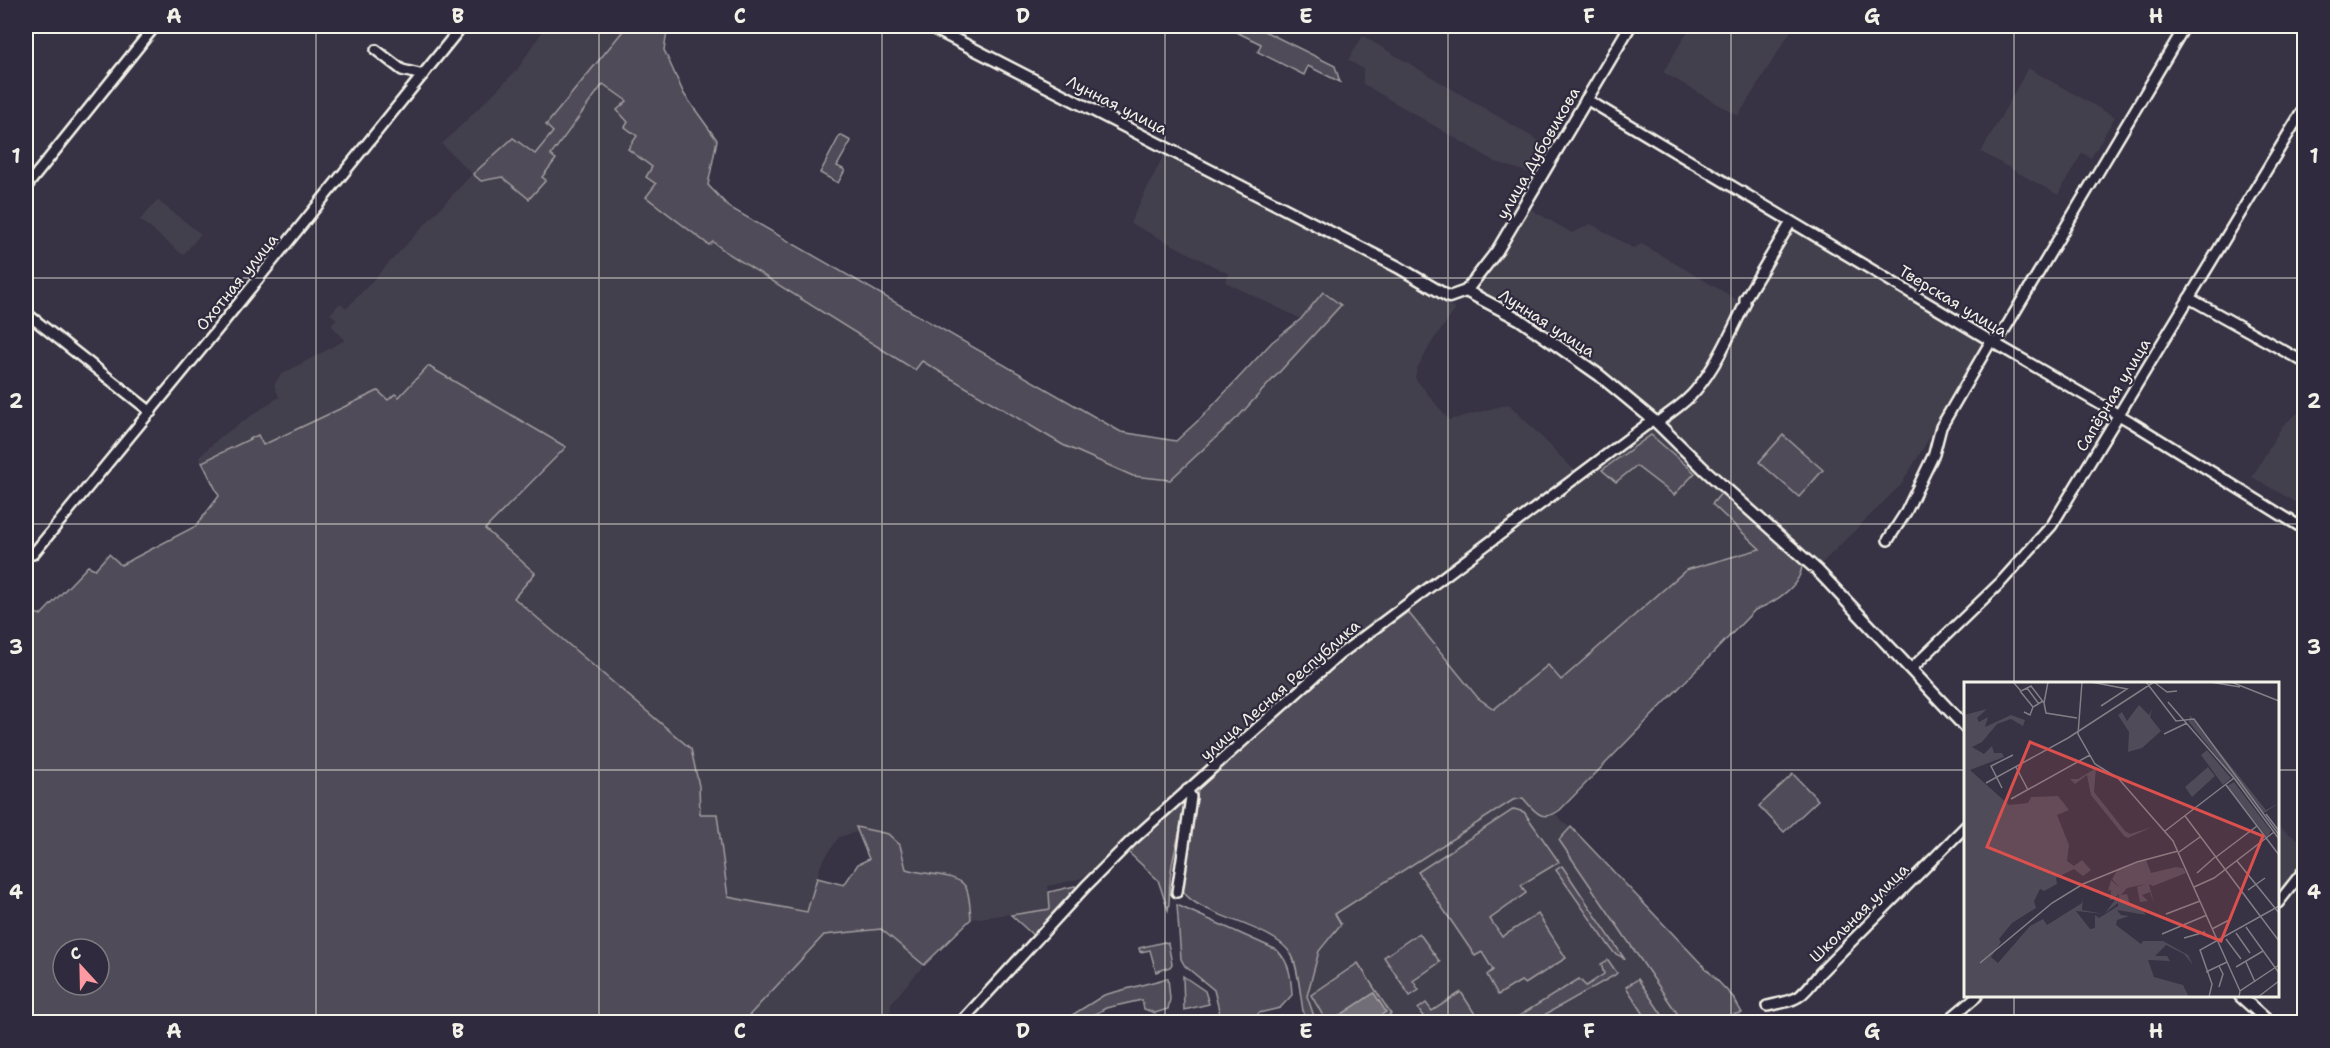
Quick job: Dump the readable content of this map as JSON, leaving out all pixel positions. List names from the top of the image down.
{
  "streets": {
    "street": [
      "Лунная улица",
      "улица Дубовикова",
      "Охотная улица",
      "Тверская улица",
      "Сапёрная улица",
      "улица Лесная Республика",
      "Школьная улица"
    ]
  },
  "crossings": [
    ["Лунная улица", "улица Дубовикова"],
    ["Лунная улица", "Сапёрная улица"],
    ["Лунная улица", "улица Лесная Республика"],
    ["улица Дубовикова", "Тверская улица"],
    ["Тверская улица", "Сапёрная улица"],
    ["Тверская улица", "улица Лесная Республика"]
  ],
  "north": "top",
  "grid": {
    "columns": [
      "A",
      "B",
      "C",
      "D",
      "E",
      "F",
      "G",
      "H"
    ],
    "rows": [
      "1",
      "2",
      "3",
      "4"
    ]
  }
}
